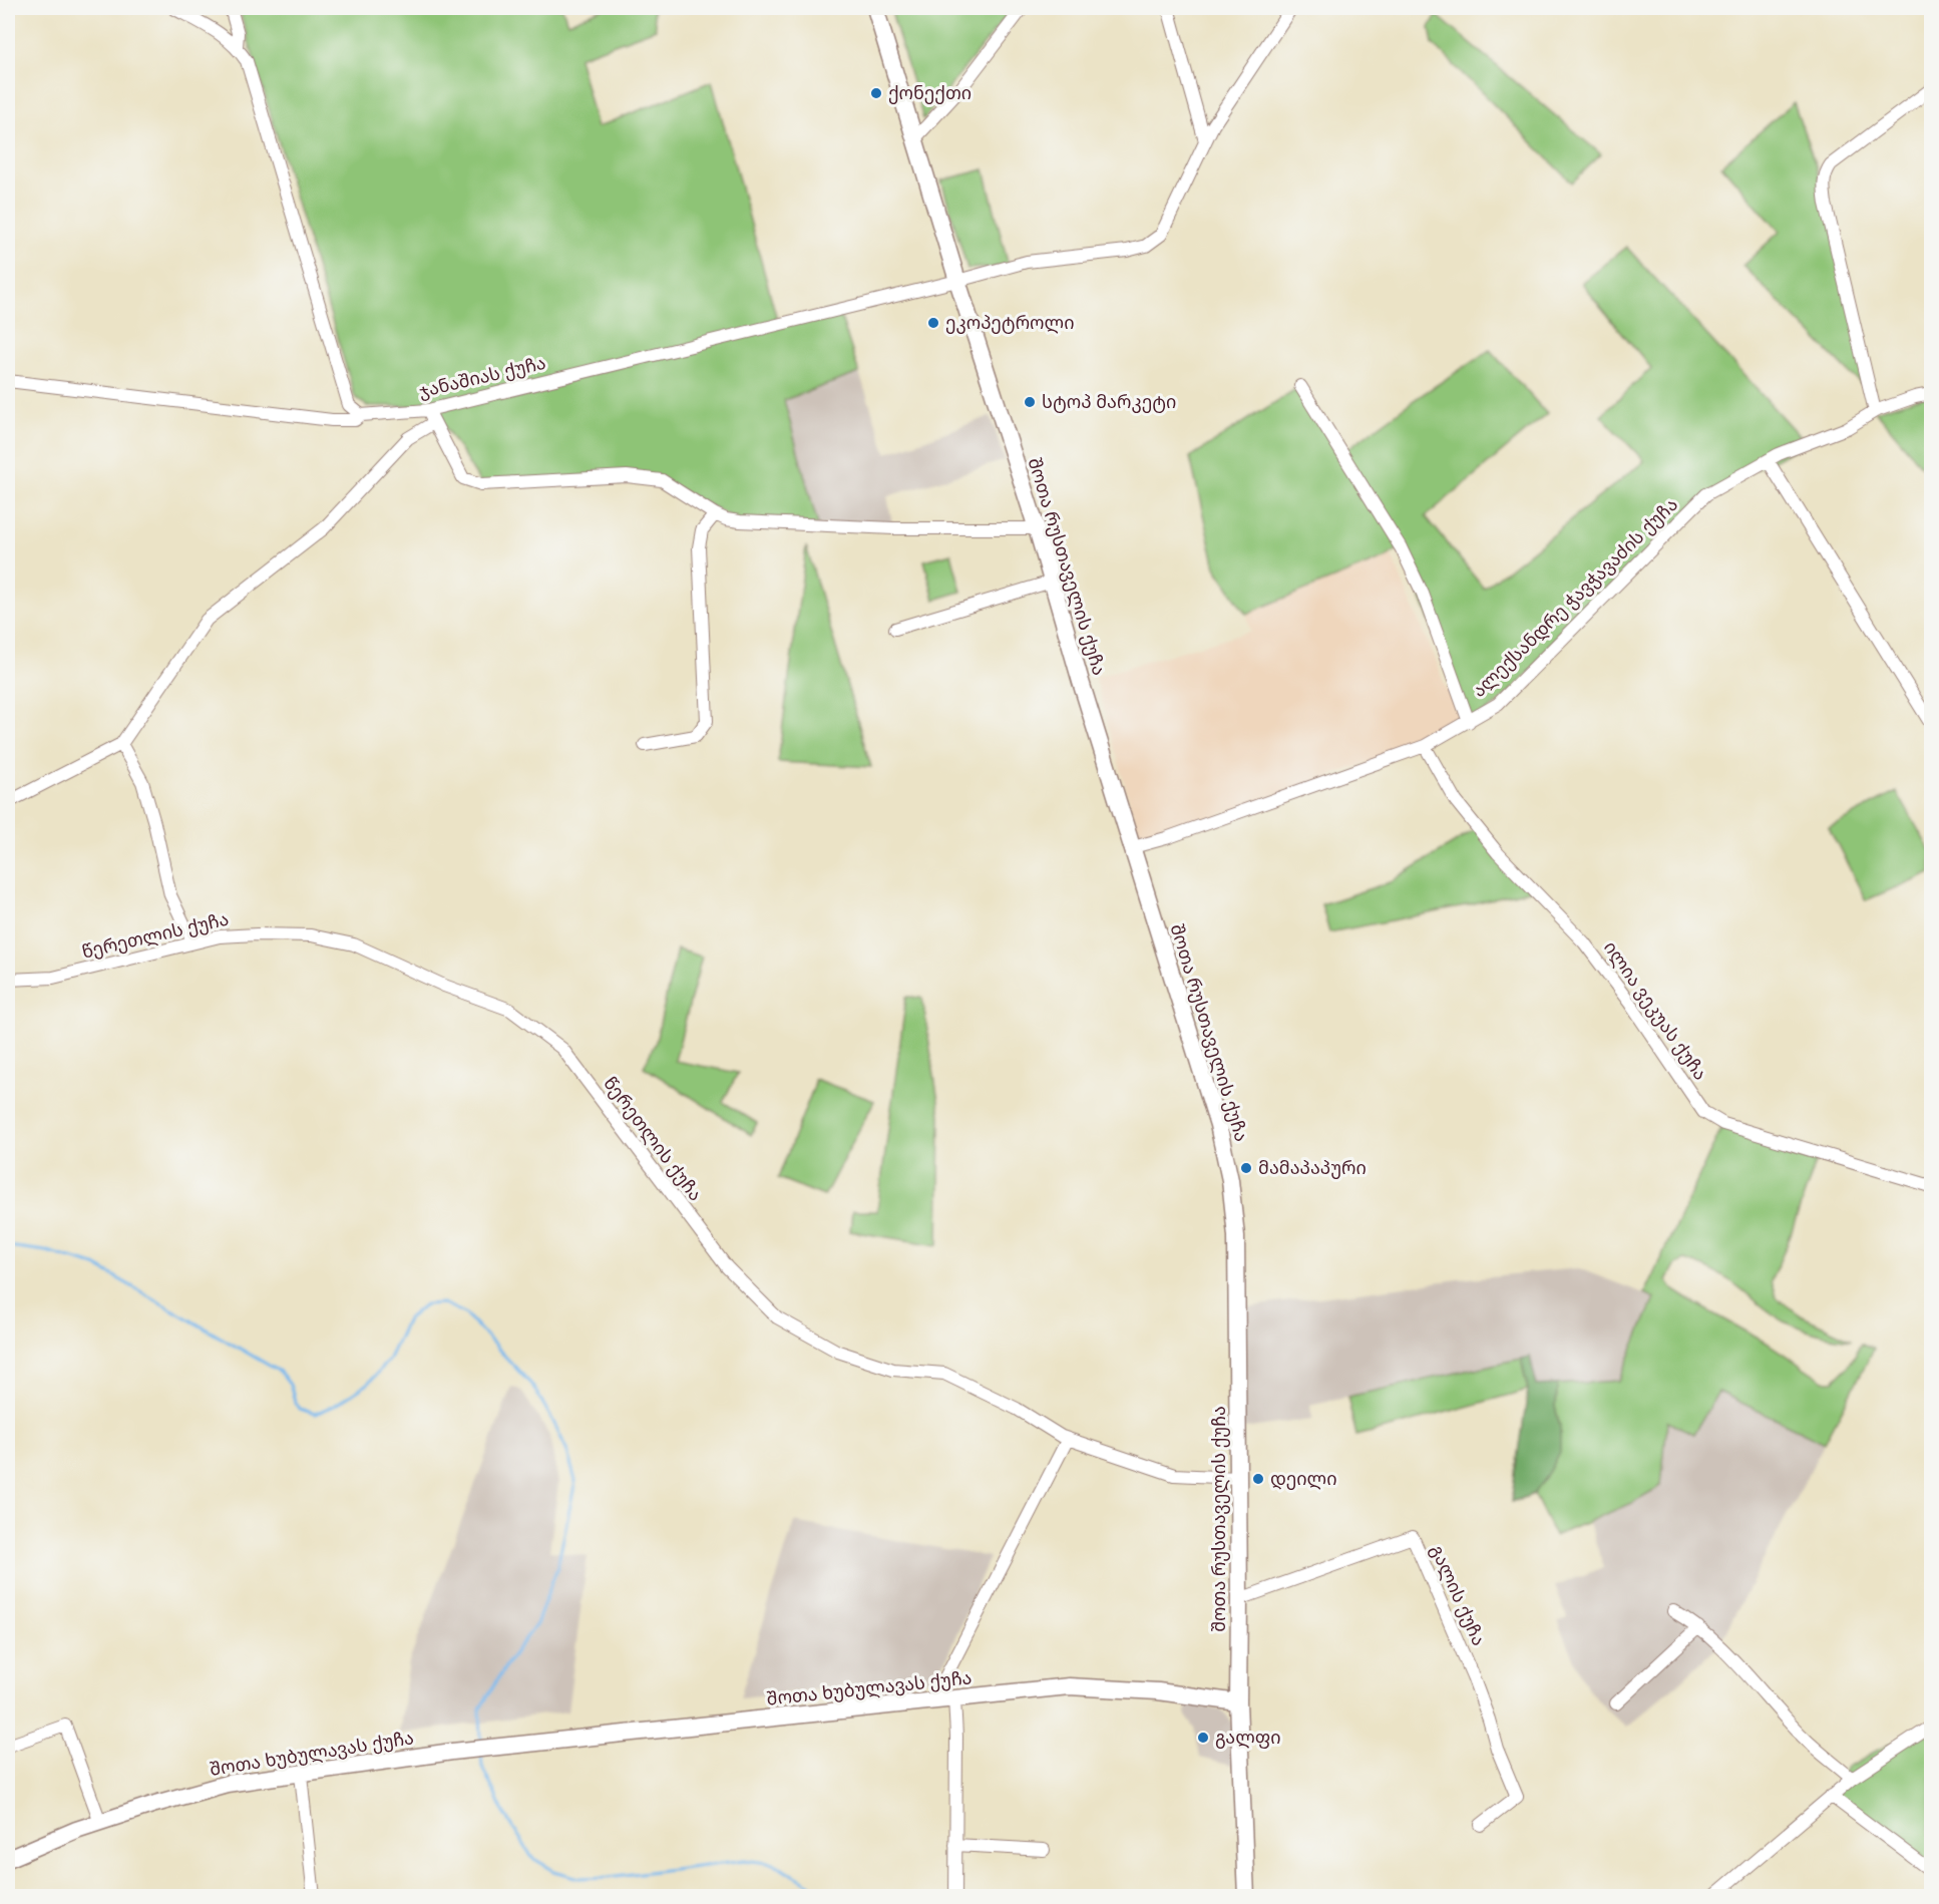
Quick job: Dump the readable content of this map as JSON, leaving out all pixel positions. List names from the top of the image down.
{
  "streets": {
    "main road": ["შოთა რუსთაველის ქუჩა", "შოთა ხუბულავას ქუჩა"],
    "street": [
      "ჯანაშიას ქუჩა",
      "ალექსანდრე ჭავჭავაძის ქუჩა",
      "წერეთლის ქუჩა",
      "ილია ვეკუას ქუჩა",
      "გალის ქუჩა"
    ]
  },
  "crossings": [
    ["ჯანაშიას ქუჩა", "შოთა რუსთაველის ქუჩა"],
    ["შოთა რუსთაველის ქუჩა", "ალექსანდრე ჭავჭავაძის ქუჩა"],
    ["შოთა რუსთაველის ქუჩა", "წერეთლის ქუჩა"],
    ["შოთა რუსთაველის ქუჩა", "გალის ქუჩა"],
    ["შოთა რუსთაველის ქუჩა", "შოთა ხუბულავას ქუჩა"],
    ["ალექსანდრე ჭავჭავაძის ქუჩა", "ილია ვეკუას ქუჩა"]
  ],
  "places": [
    "ქონექთი",
    "ეკოპეტროლი",
    "სტოპ მარკეტი",
    "მამაპაპური",
    "დეილი",
    "გალფი"
  ]
}
